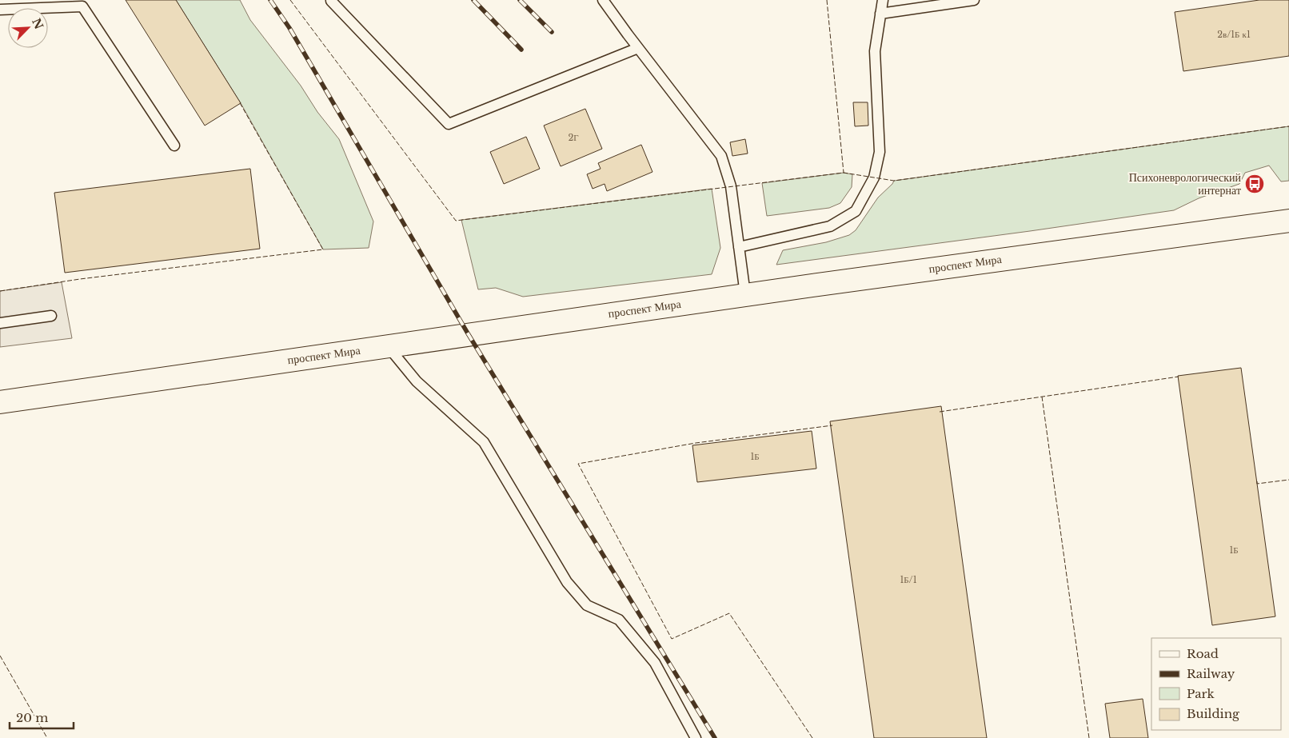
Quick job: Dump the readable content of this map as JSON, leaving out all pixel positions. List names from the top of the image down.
{
  "streets": {
    "main road": ["проспект Мира"]
  },
  "places": {
    "bus stop": ["Психоневрологический интернат"]
  },
  "house_numbers": [
    "2в/1Б к1",
    "2Г",
    "1Б",
    "1Б",
    "1Б/1"
  ],
  "legend": [
    "Road",
    "Railway",
    "Park",
    "Building"
  ],
  "scale_bar": "20 m",
  "north": "top right"
}
